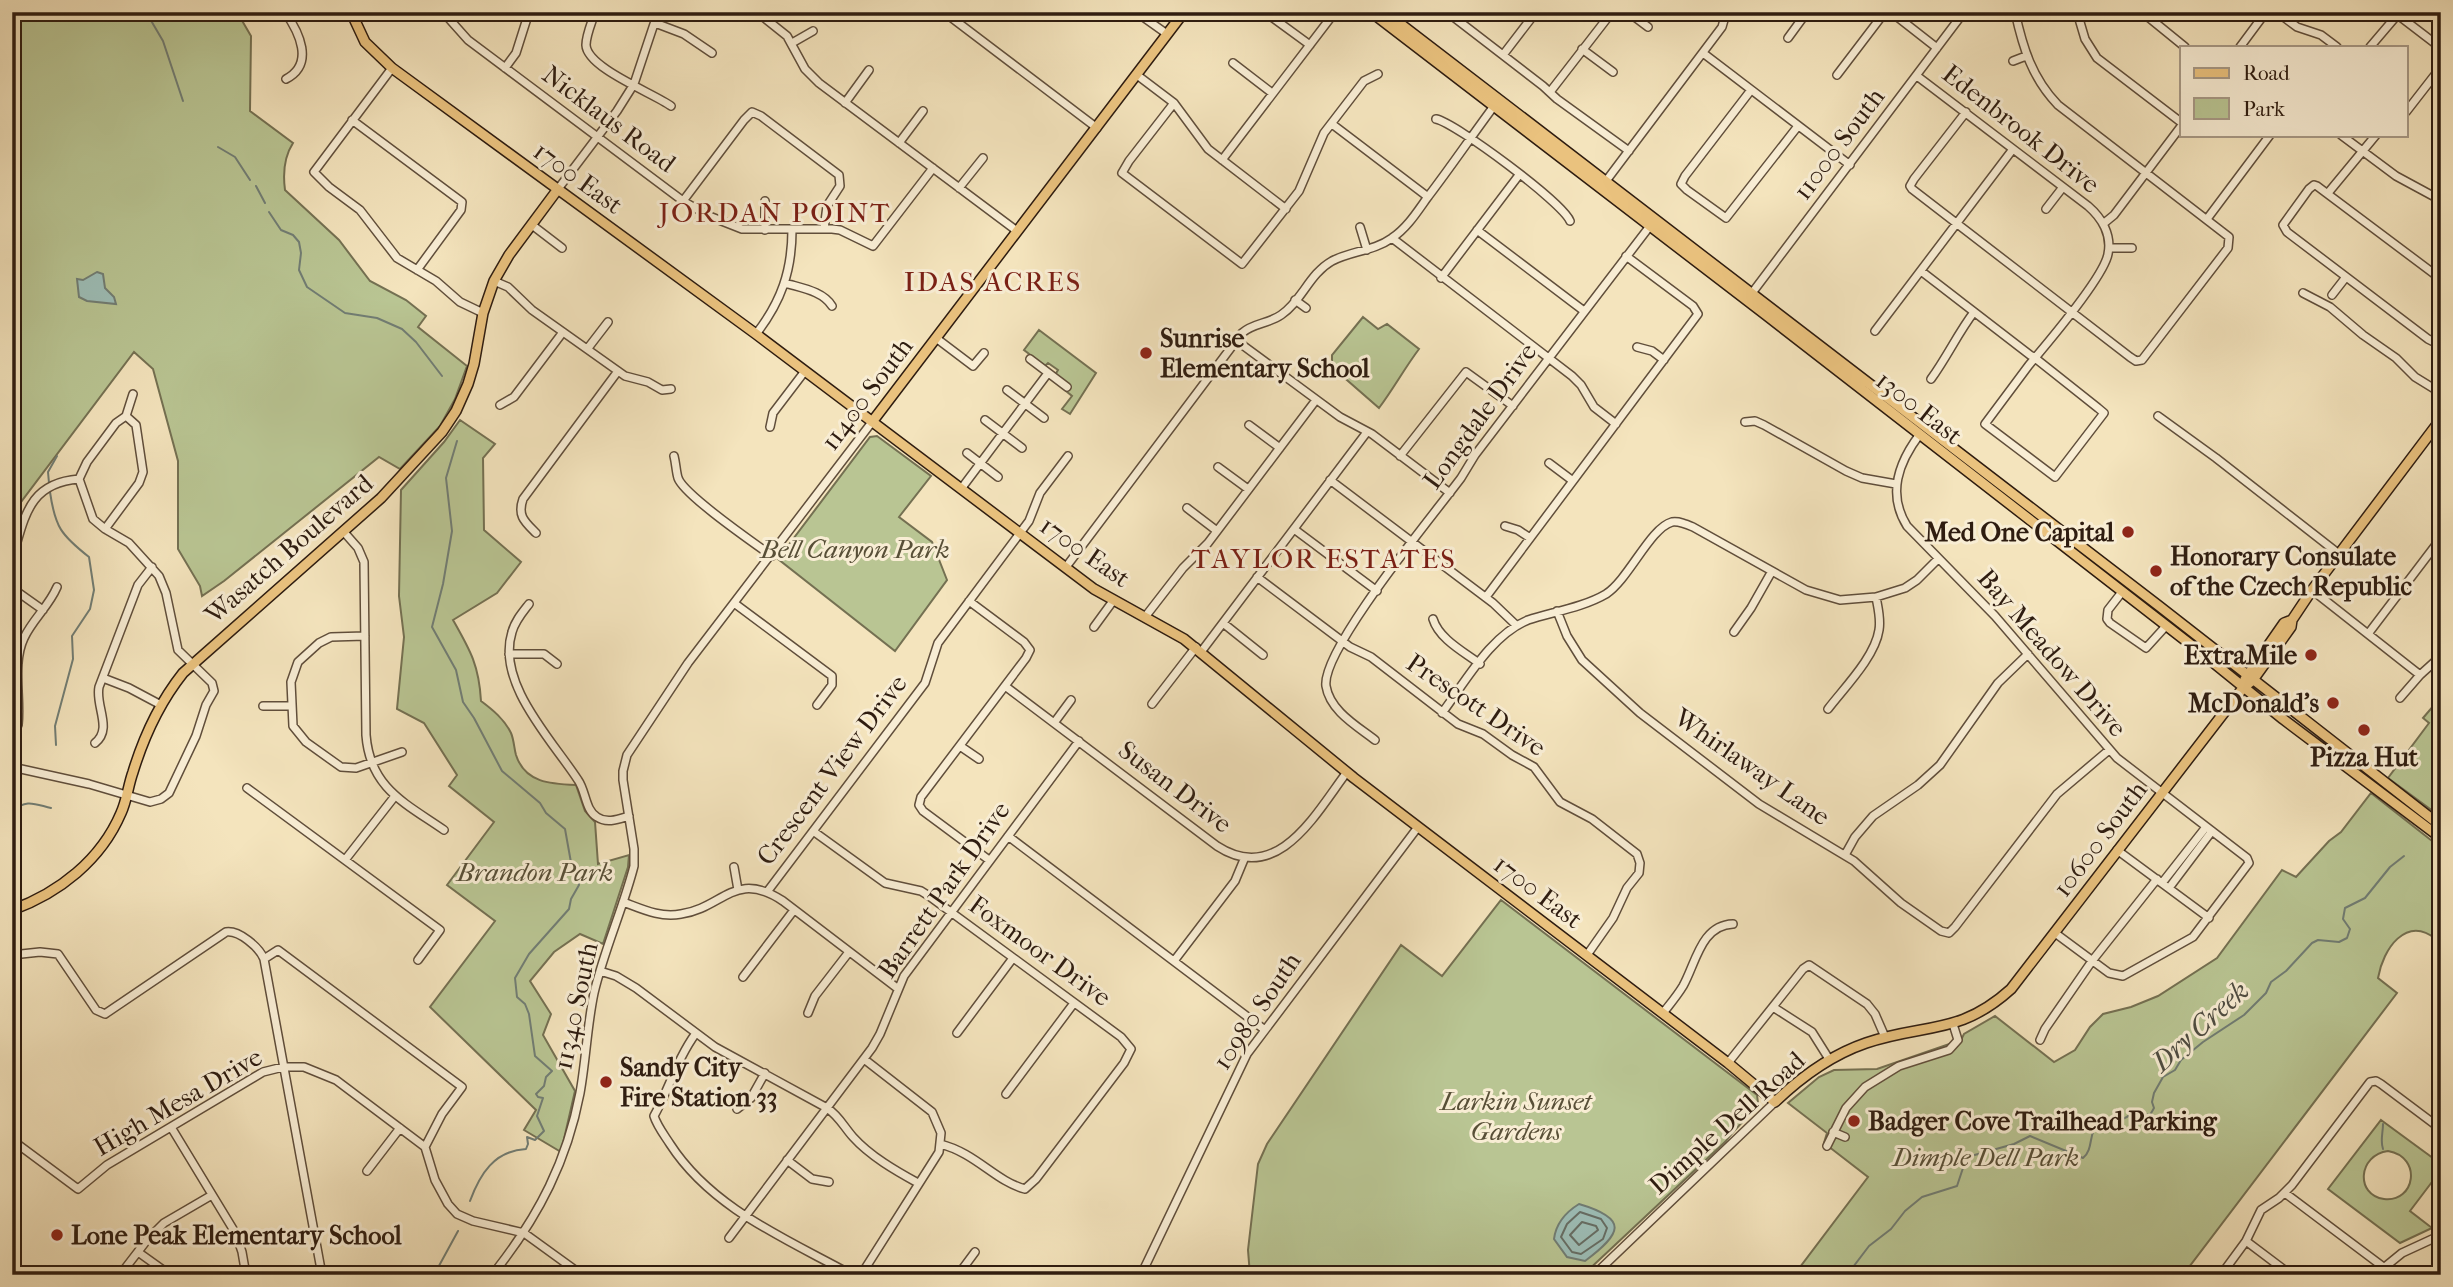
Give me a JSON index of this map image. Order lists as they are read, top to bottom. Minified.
{"streets":{"main road":["1700 East","11400 South","1300 East","Wasatch Boulevard","10600 South","Dimple Dell Road"],"street":["Nicklaus Road","Edenbrook Drive","11000 South","Longdale Drive","Bay Meadow Drive","Prescott Drive","Whirlaway Lane","Crescent View Drive","Susan Drive","Barrett Park Drive","Foxmoor Drive","11340 South","10980 South","High Mesa Drive"]},"crossings":[["Edenbrook Drive","11000 South"],["11000 South","1300 East"],["1700 East","11400 South"],["1700 East","Wasatch Boulevard"],["1700 East","Prescott Drive"],["1700 East","Crescent View Drive"],["1700 East","Susan Drive"],["1700 East","10980 South"],["1700 East","Dimple Dell Road"],["11400 South","11340 South"],["1300 East","Longdale Drive"],["1300 East","Bay Meadow Drive"],["1300 East","10600 South"],["Longdale Drive","Prescott Drive"],["Bay Meadow Drive","Whirlaway Lane"],["Bay Meadow Drive","10600 South"],["Crescent View Drive","Foxmoor Drive"],["Susan Drive","Barrett Park Drive"],["10600 South","Dimple Dell Road"],["Barrett Park Drive","Foxmoor Drive"]],"districts":["JORDAN POINT","IDAS ACRES","TAYLOR ESTATES"],"water":["Dry Creek"],"parks":["Bell Canyon Park","Brandon Park","Larkin Sunset Gardens","Dimple Dell Park"],"places":["Sunrise Elementary School","Med One Capital","Honorary Consulate of the Czech Republic","ExtraMile","McDonald's","Pizza Hut","Sandy City Fire Station 33","Badger Cove Trailhead Parking","Lone Peak Elementary School"],"legend":["Road","Park"]}
